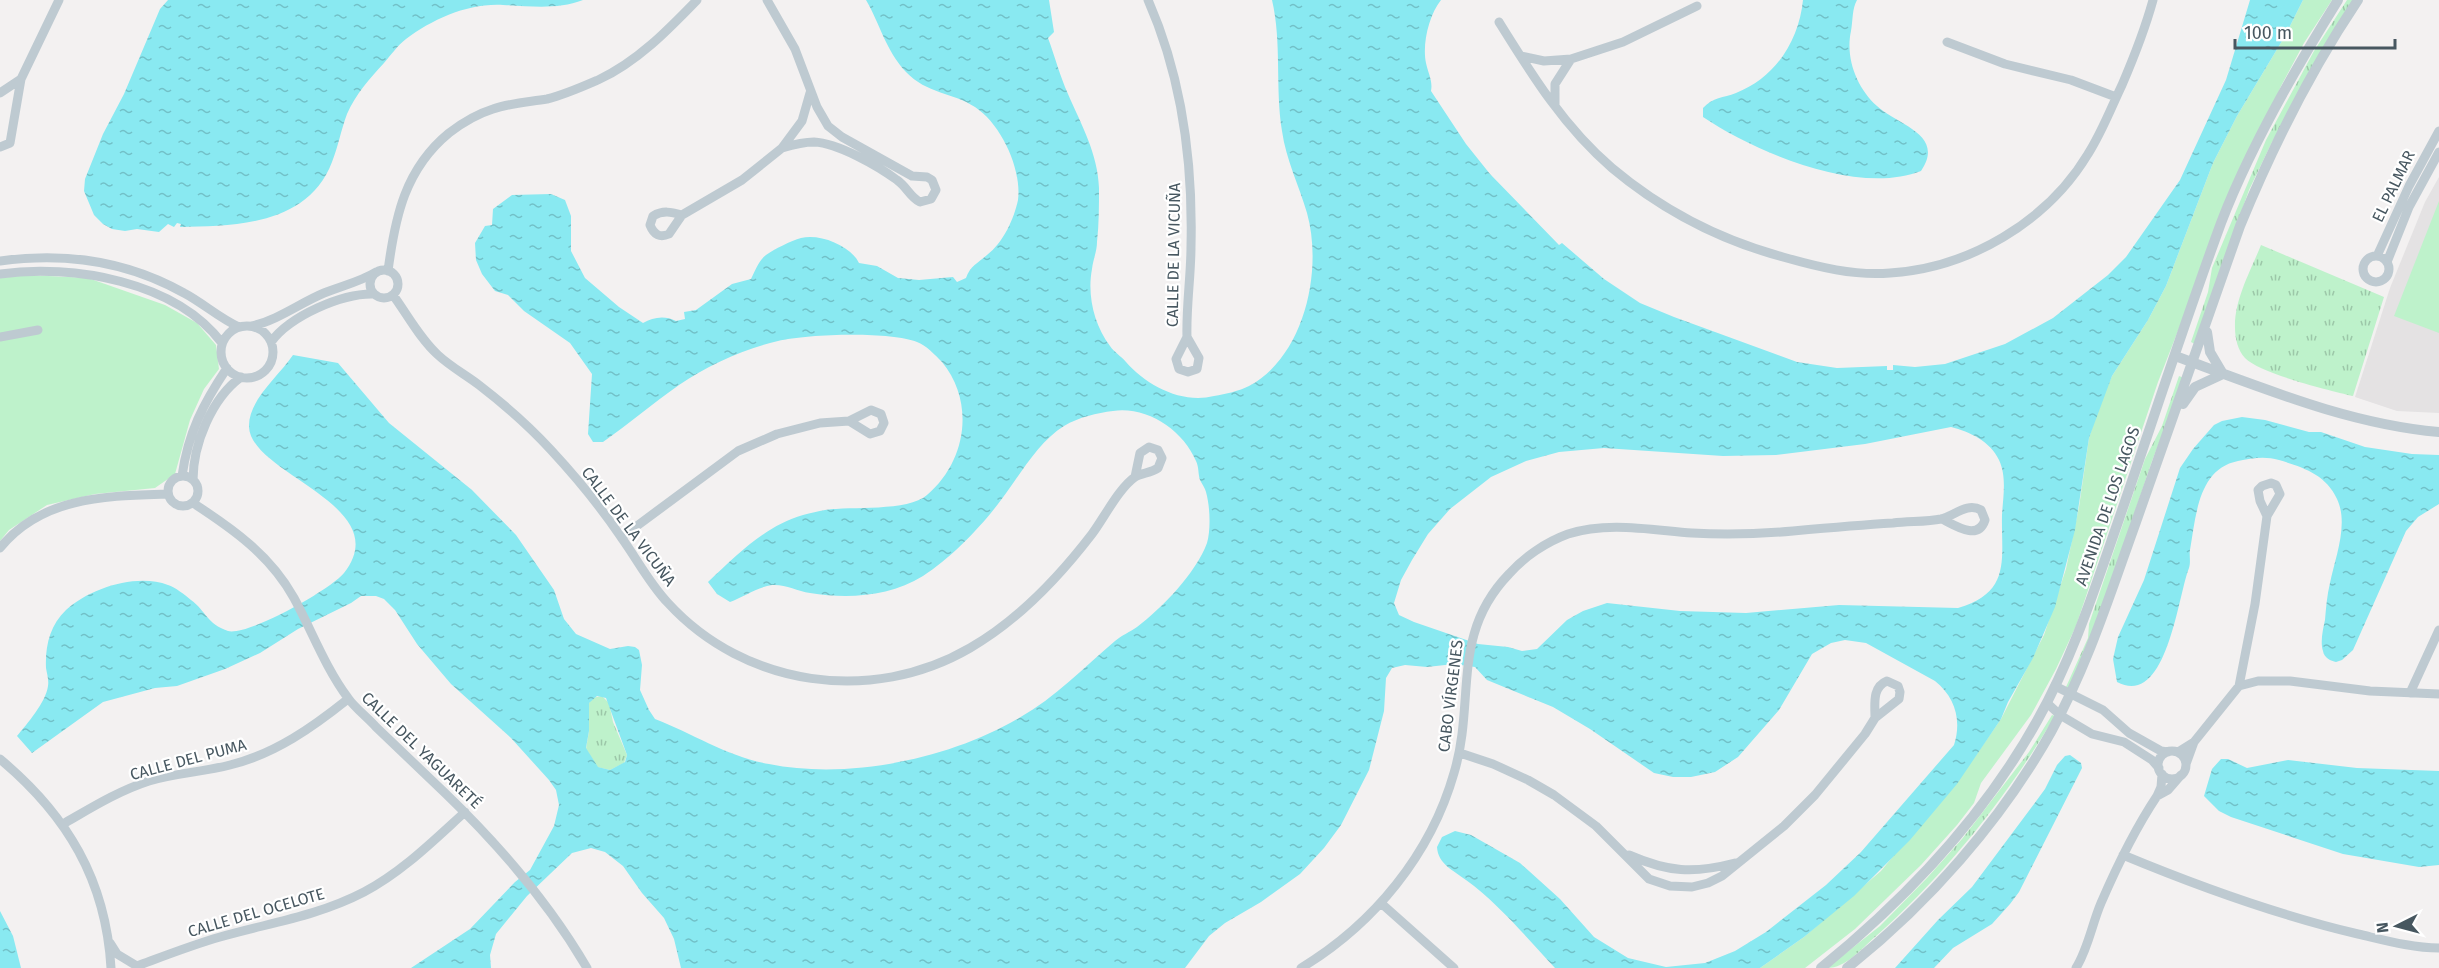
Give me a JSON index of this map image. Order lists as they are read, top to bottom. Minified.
{"streets":{"street":["EL PALMAR","CALLE DE LA VICUÑA","AVENIDA DE LOS LAGOS","CABO VÍRGENES","CALLE DEL YAGUARETÉ","CALLE DEL PUMA","CALLE DEL OCELOTE"]},"crossings":[["CALLE DEL YAGUARETÉ","CALLE DEL PUMA"],["CALLE DEL YAGUARETÉ","CALLE DEL OCELOTE"]],"scale_bar":"100 m","north":"left"}
